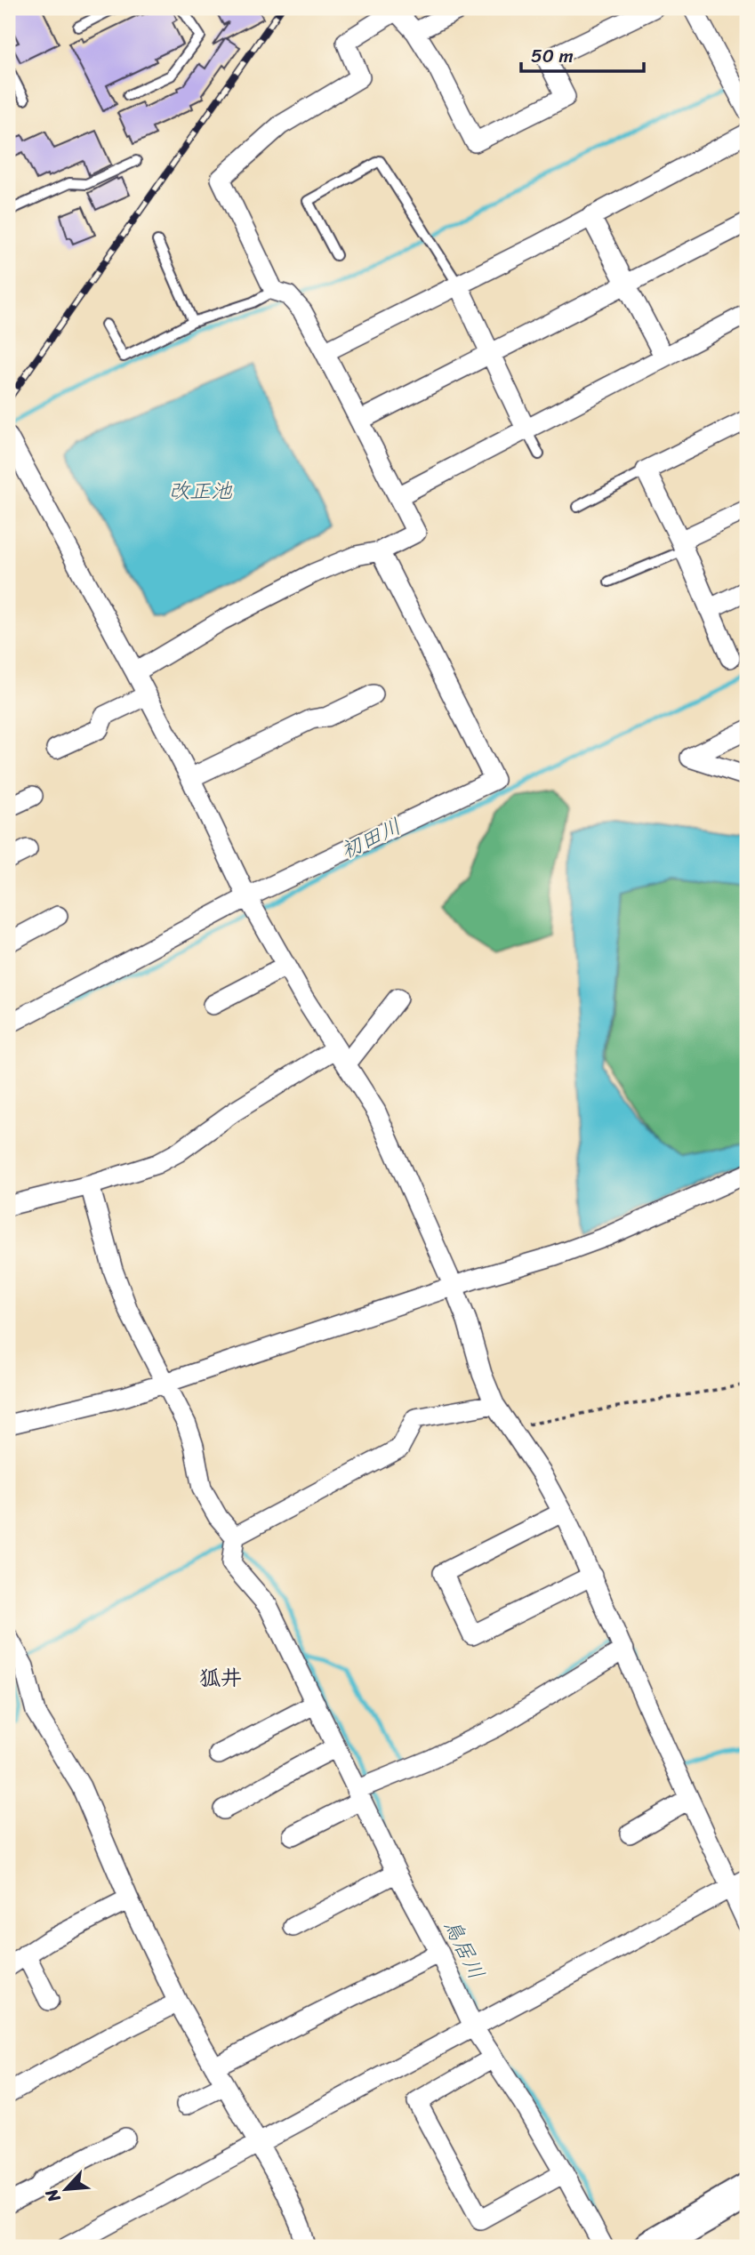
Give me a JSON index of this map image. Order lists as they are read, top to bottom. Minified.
{"districts":["狐井"],"water":["改正池","初田川","鳥居川"],"scale_bar":"50 m","north":"bottom left"}
